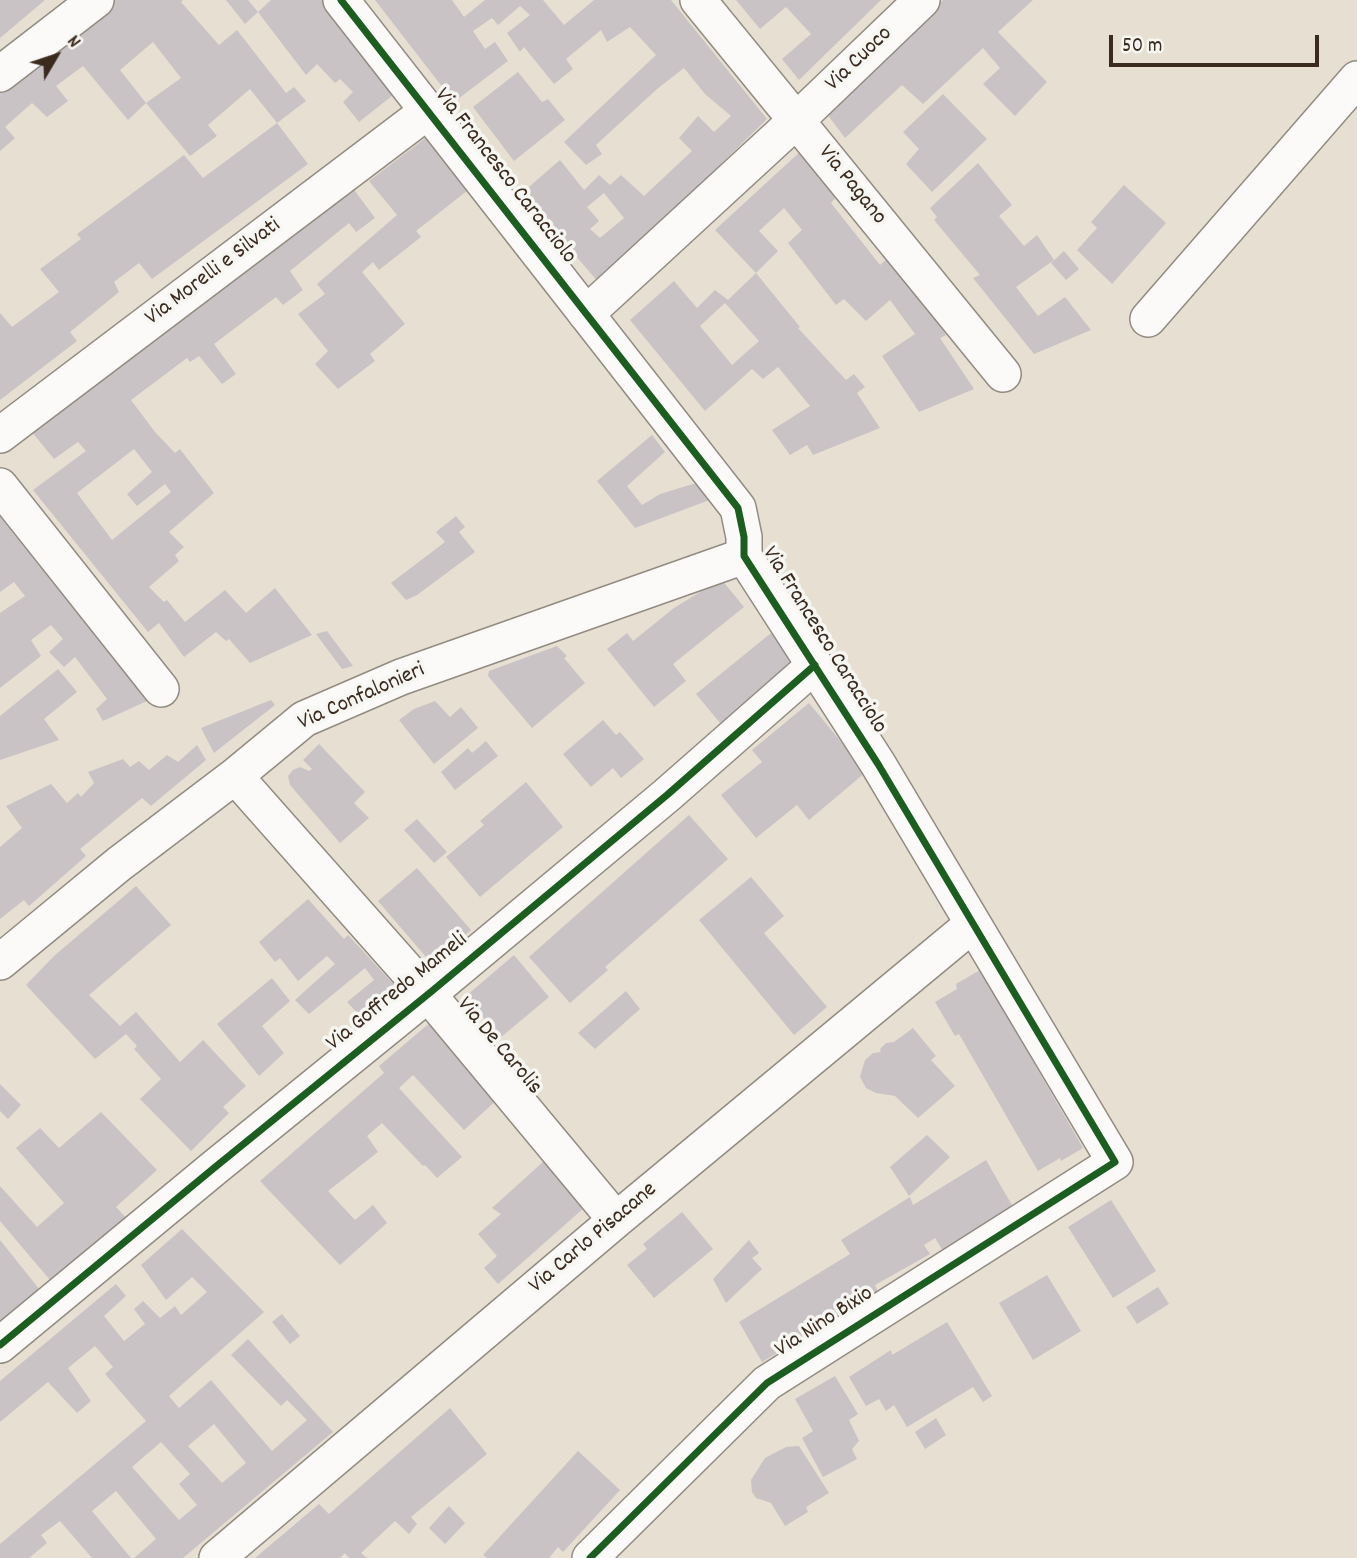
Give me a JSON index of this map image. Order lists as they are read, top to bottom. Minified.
{"streets":{"street":["Via Cuoco","Via Francesco Caracciolo","Via Pagano","Via Morelli e Silvati","Via Confalonieri","Via Goffredo Mameli","Via De Carolis","Via Carlo Pisacane","Via Nino Bixio"]},"crossings":[["Via Cuoco","Via Francesco Caracciolo"],["Via Cuoco","Via Pagano"],["Via Francesco Caracciolo","Via Morelli e Silvati"],["Via Francesco Caracciolo","Via Confalonieri"],["Via Francesco Caracciolo","Via Goffredo Mameli"],["Via Francesco Caracciolo","Via Carlo Pisacane"],["Via Francesco Caracciolo","Via Nino Bixio"],["Via Confalonieri","Via De Carolis"],["Via Goffredo Mameli","Via De Carolis"],["Via De Carolis","Via Carlo Pisacane"]],"scale_bar":"50 m","north":"top right"}
